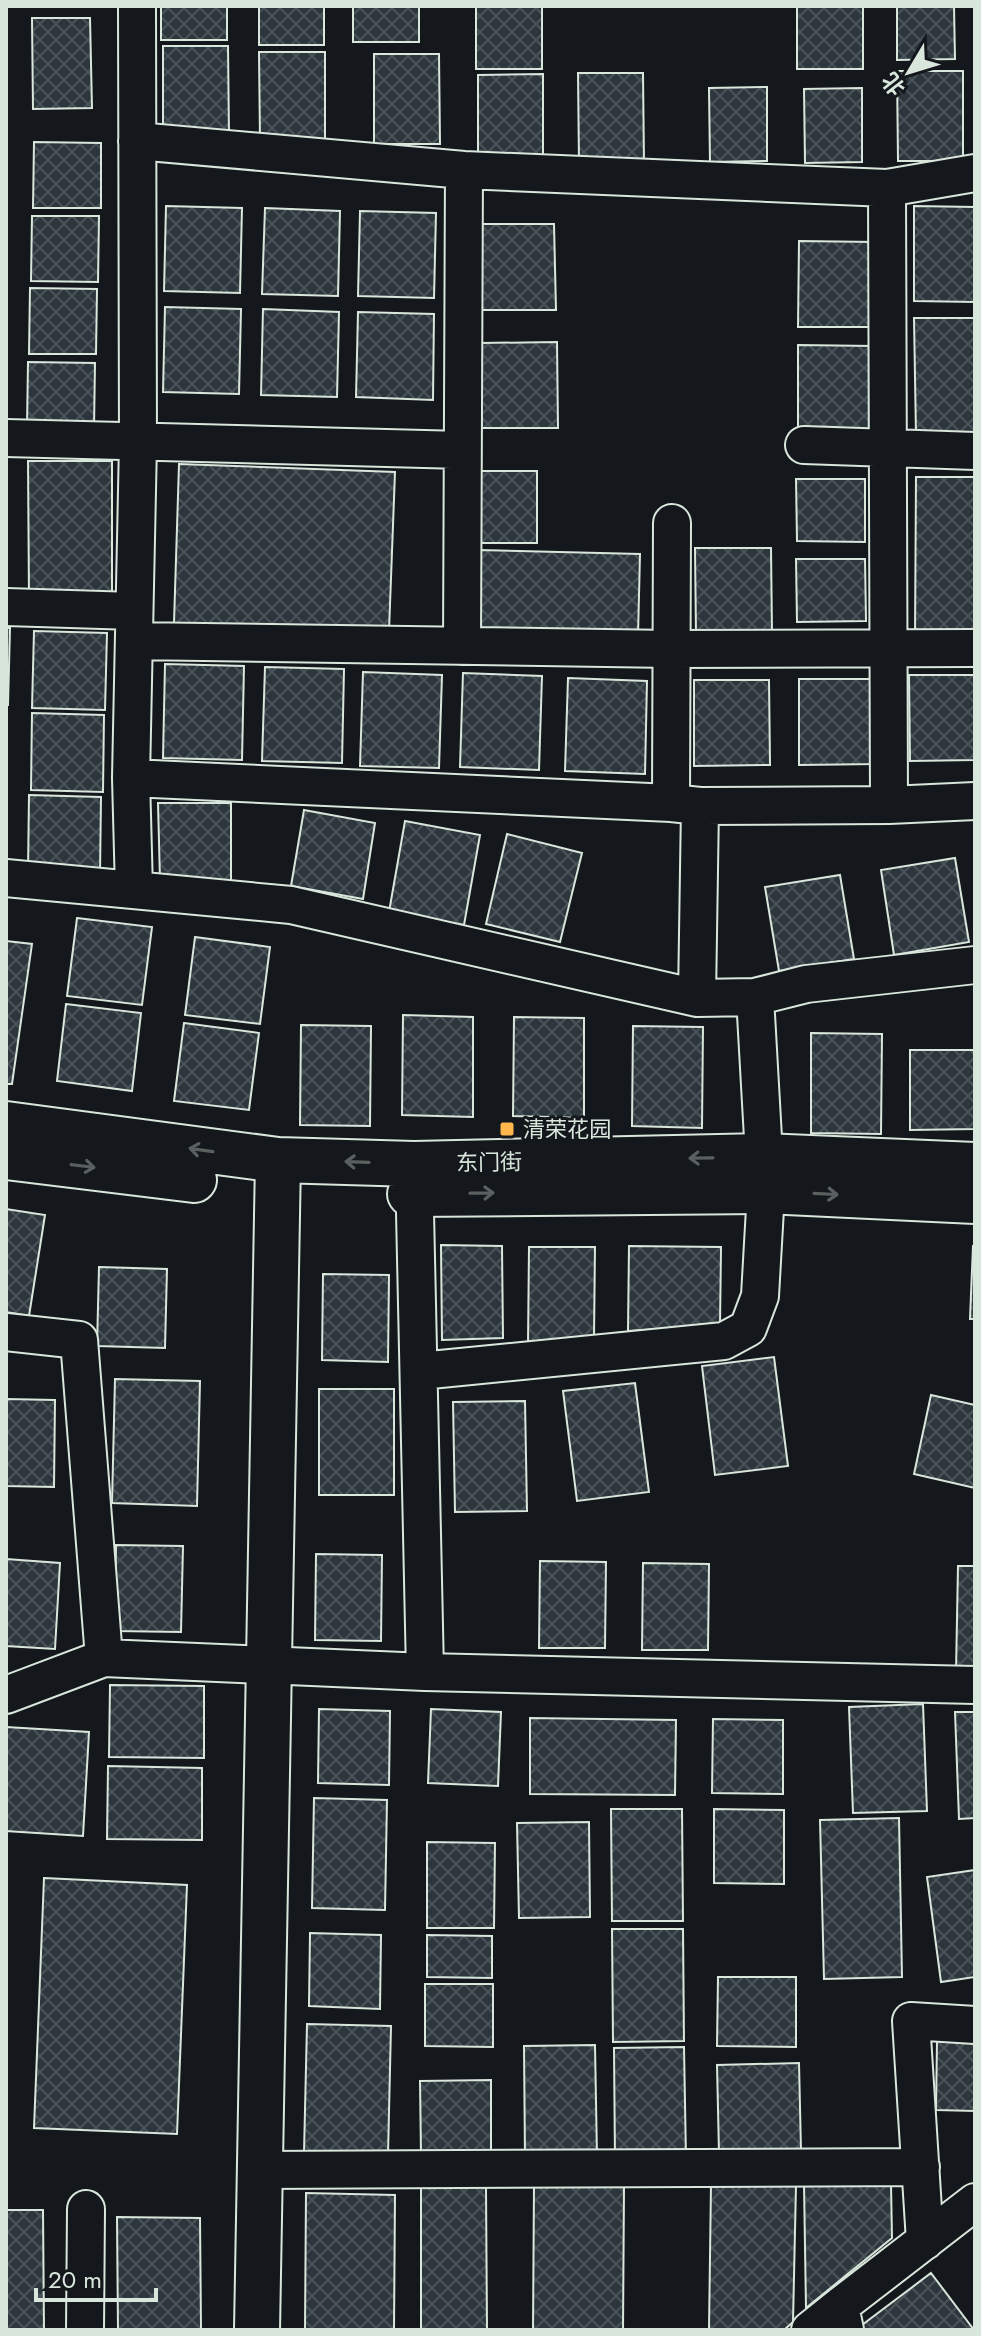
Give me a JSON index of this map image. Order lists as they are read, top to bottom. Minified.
{"streets":{"street":["东门街"]},"places":{"transit":["清荣花园"]},"scale_bar":"20 m","north":"bottom left"}
